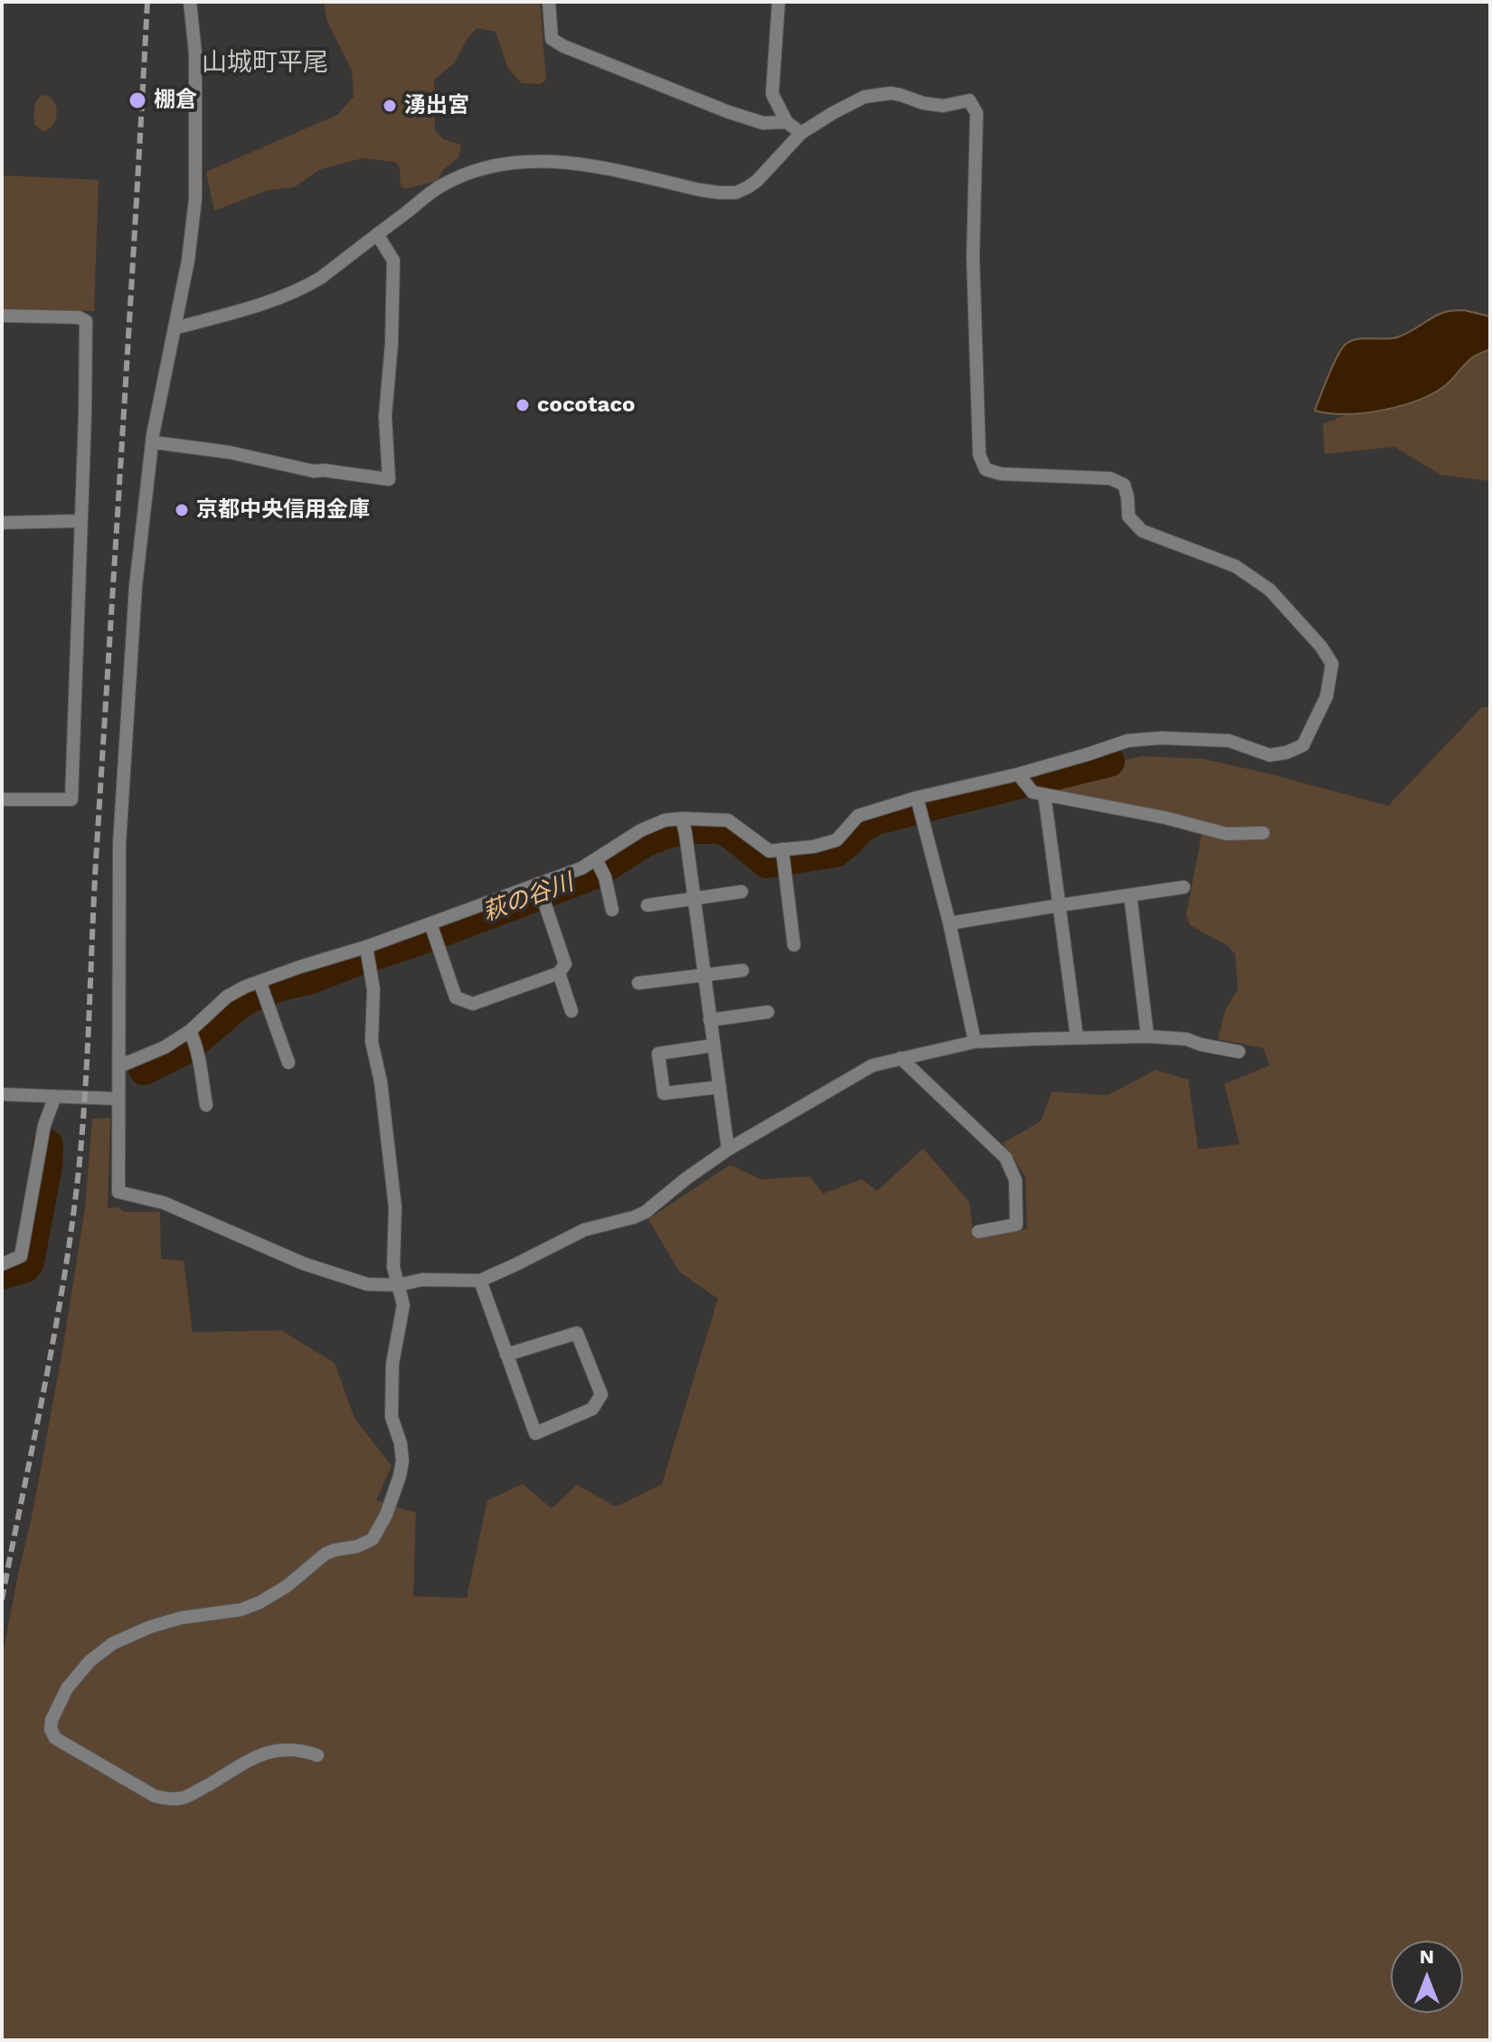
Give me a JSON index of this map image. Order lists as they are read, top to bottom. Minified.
{"districts":["山城町平尾"],"water":["萩の谷川"],"places":["棚倉","湧出宮","cocotaco","京都中央信用金庫"],"north":"top"}
